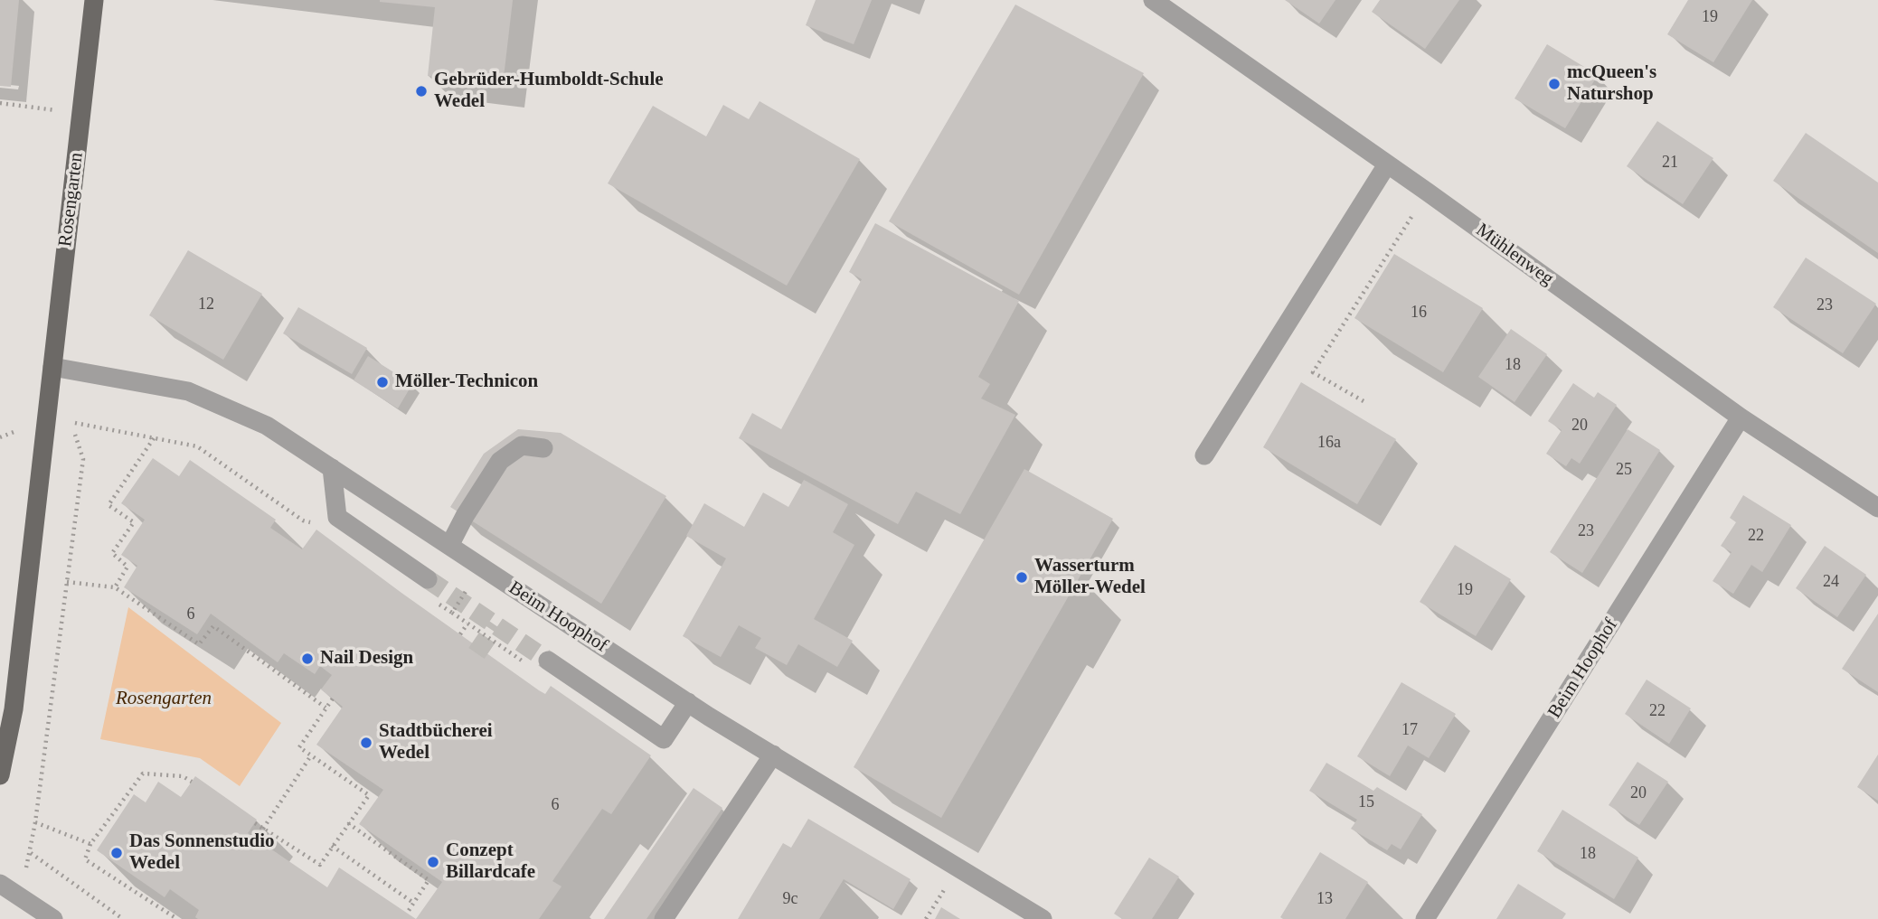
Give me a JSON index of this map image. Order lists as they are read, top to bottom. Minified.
{"streets":{"main road":["Rosengarten"],"street":["Mühlenweg","Beim Hoophof"]},"crossings":[["Rosengarten","Beim Hoophof"],["Mühlenweg","Beim Hoophof"]],"parks":["Rosengarten"],"places":["mcQueen's Naturshop","Gebrüder-Humboldt-Schule Wedel","Möller-Technicon","Wasserturm Möller-Wedel","Nail Design","Stadtbücherei Wedel","Das Sonnenstudio Wedel","Conzept Billardcafe"],"house_numbers":["19","21","12","23","16","18","20","16a","25","23","22","24","19","6","22","17","20","15","6","18","9c","13"]}
